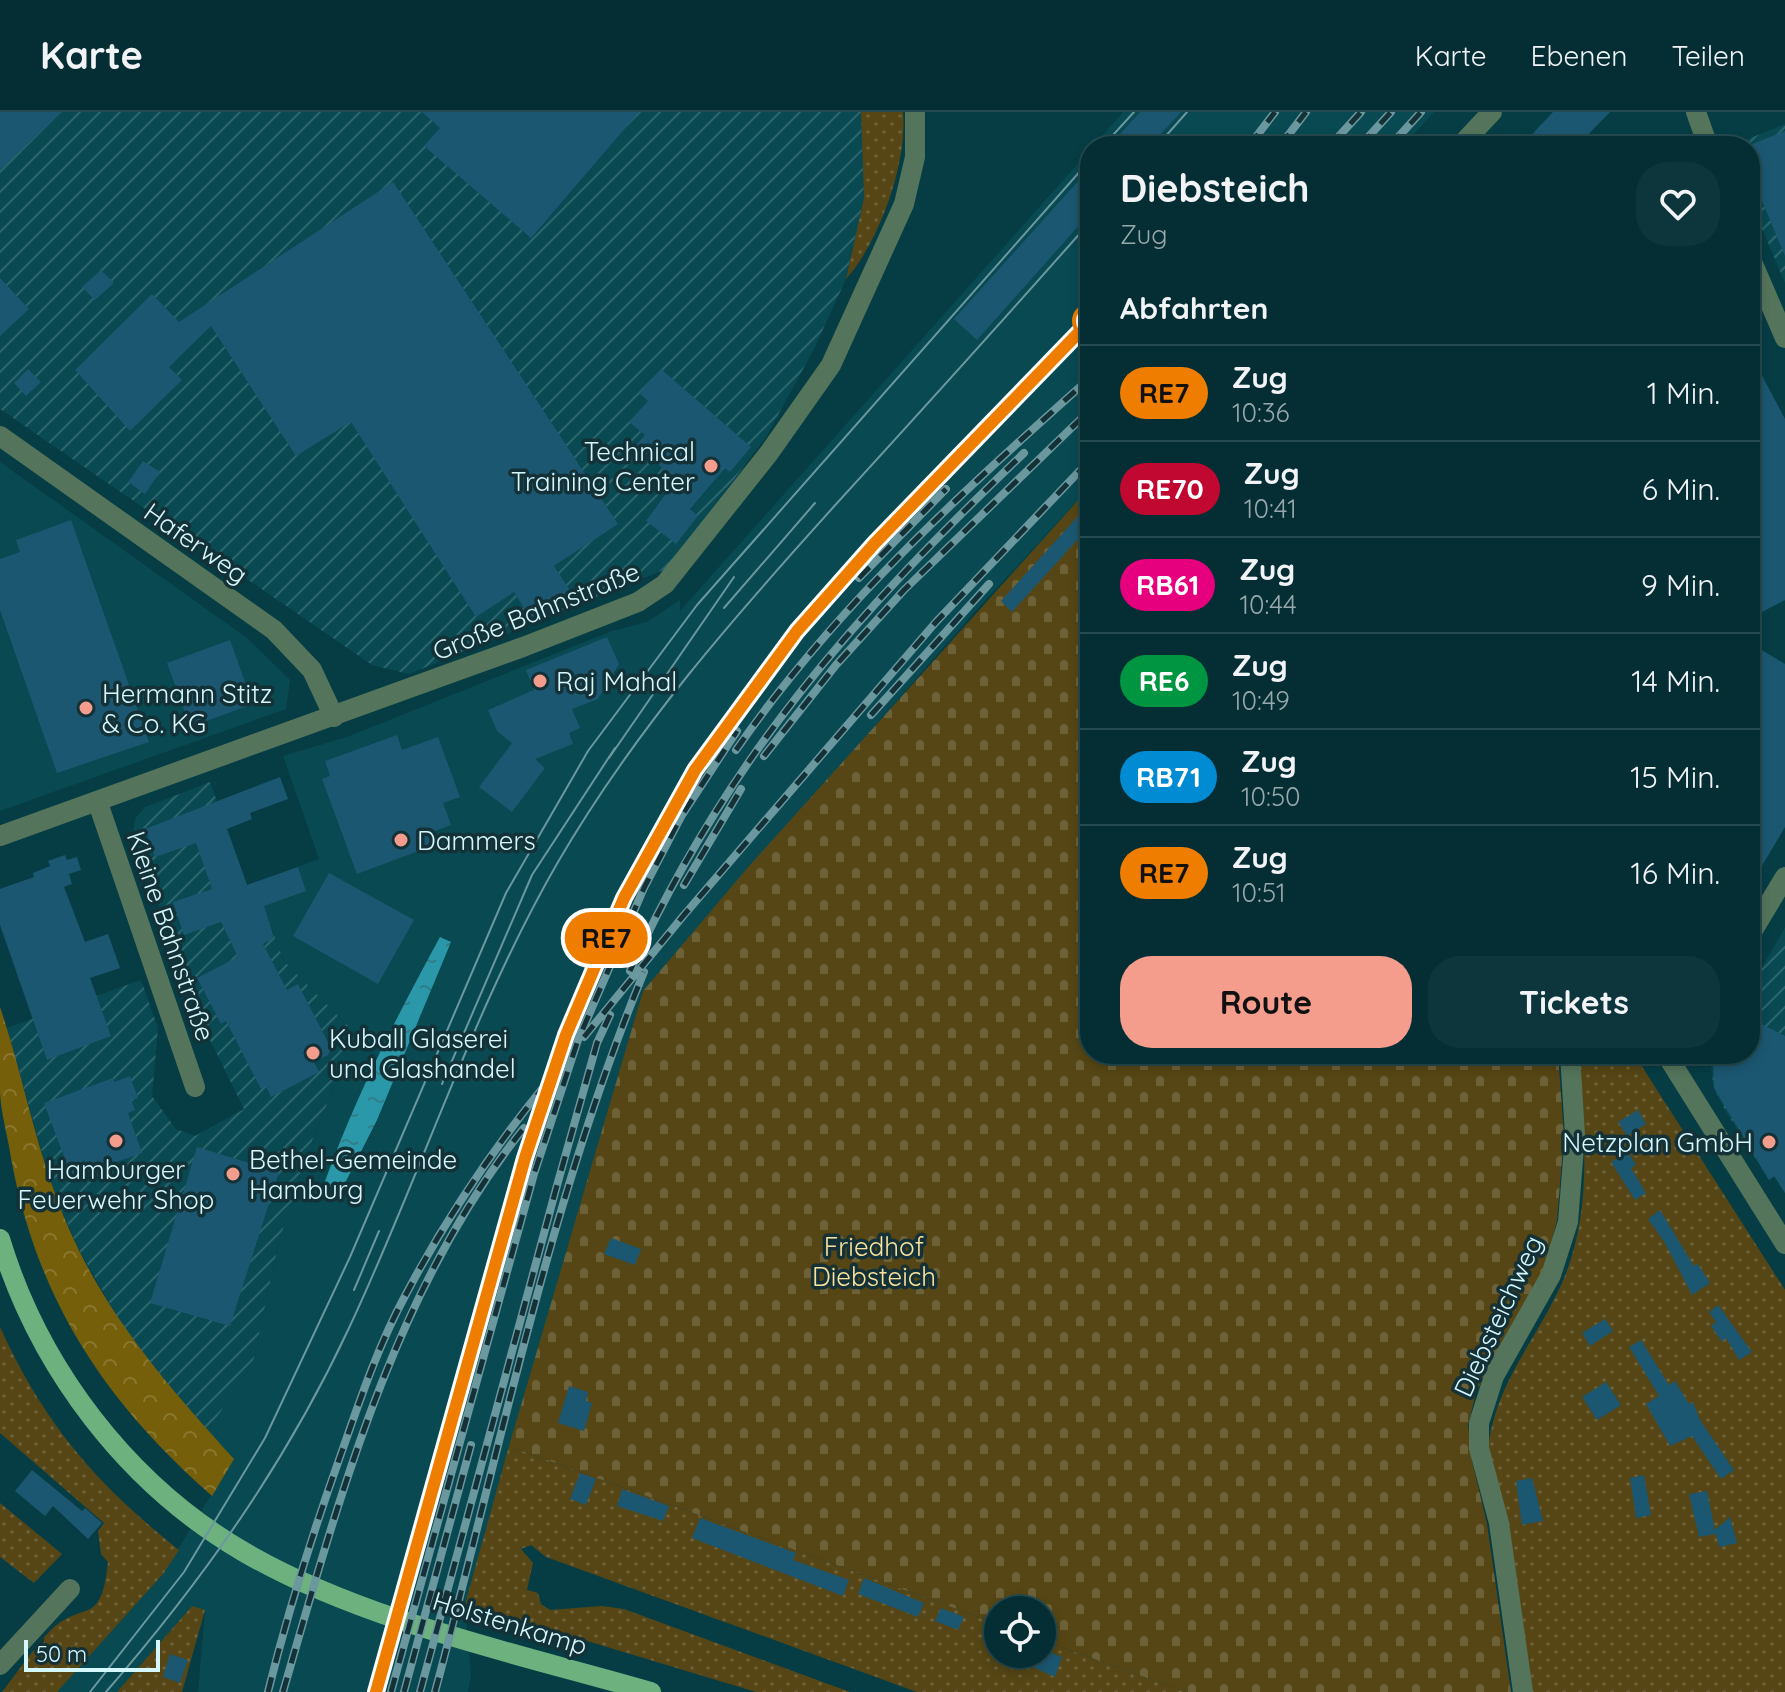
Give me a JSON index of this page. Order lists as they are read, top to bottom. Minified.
{"streets":{"main road":["Holstenkamp"],"street":["Haferweg","Große Bahnstraße","Kleine Bahnstraße","Diebsteichweg"]},"crossings":[["Haferweg","Große Bahnstraße"],["Große Bahnstraße","Kleine Bahnstraße"]],"parks":["Friedhof Diebsteich"],"places":["Technical Training Center","Raj Mahal","Hermann Stitz & Co. KG","Dammers","Kuball Glaserei und Glashandel","Hamburger Feuerwehr Shop","Netzplan GmbH","Bethel-Gemeinde Hamburg"],"scale_bar":"50 m","page":{"header":"Karte","nav":["Karte","Ebenen","Teilen"],"on_map":"RE7","heading":[["Diebsteich","Zug"],"Abfahrten"],"list":[{"mark":"RE7","name":"Zug","note":"10:36","value":"1 Min."},{"mark":"RE70","name":"Zug","note":"10:41","value":"6 Min."},{"mark":"RB61","name":"Zug","note":"10:44","value":"9 Min."},{"mark":"RE6","name":"Zug","note":"10:49","value":"14 Min."},{"mark":"RB71","name":"Zug","note":"10:50","value":"15 Min."},{"mark":"RE7","name":"Zug","note":"10:51","value":"16 Min."}],"buttons":["Route","Tickets"],"scale":"50 m"}}
